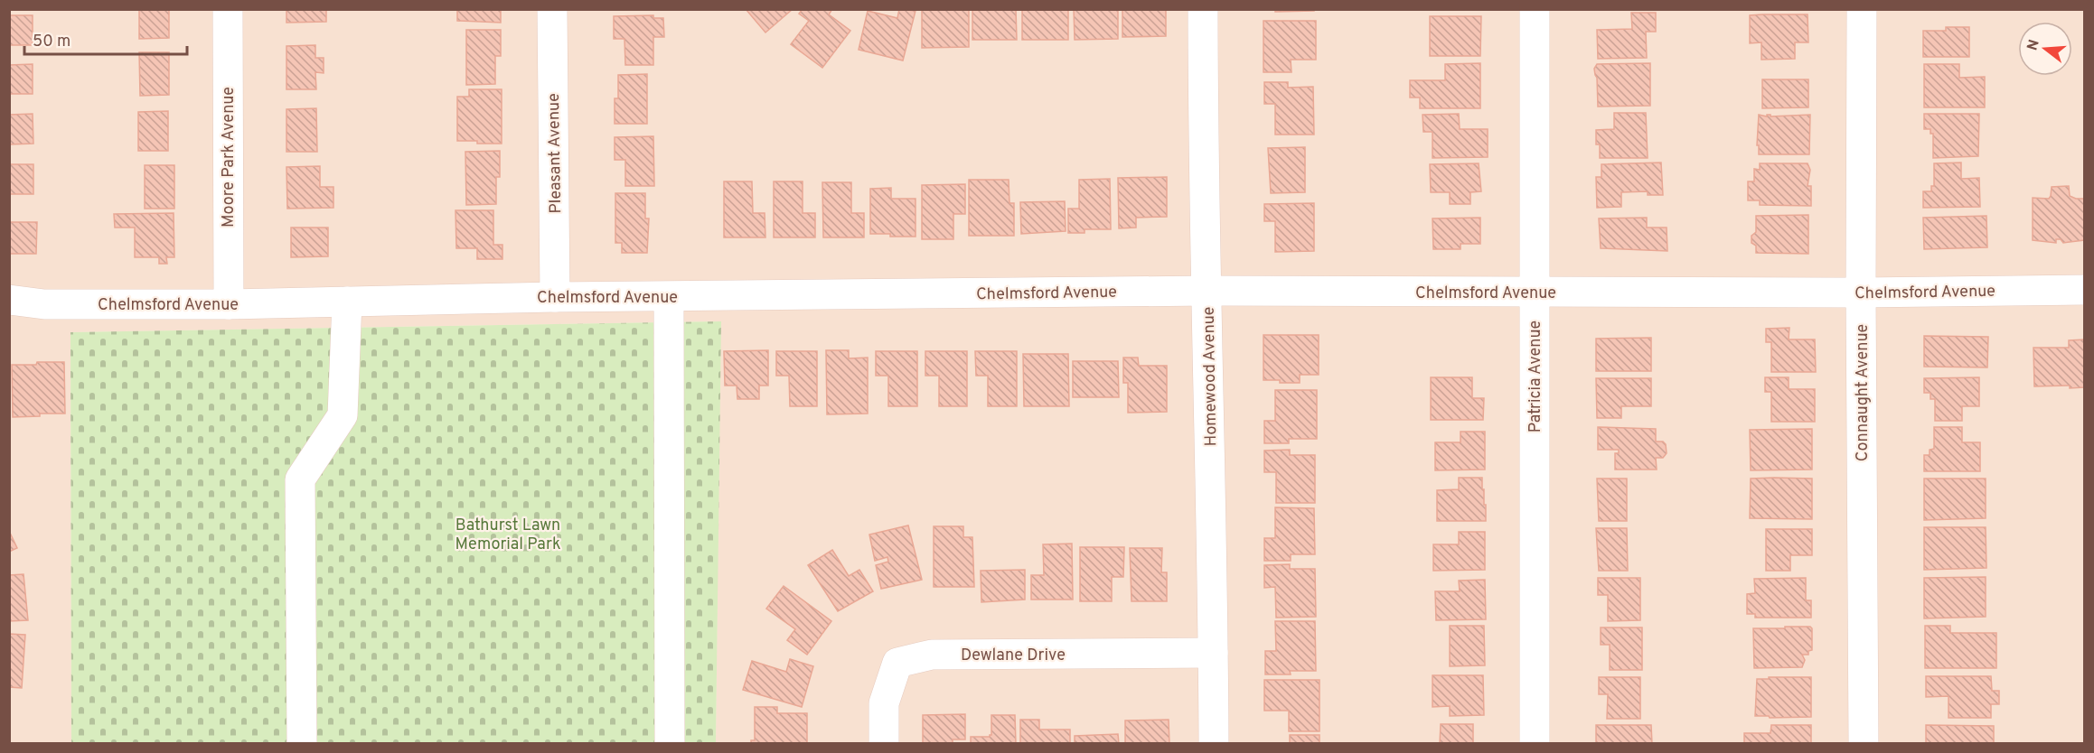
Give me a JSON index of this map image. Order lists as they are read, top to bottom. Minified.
{"streets":{"street":["Pleasant Avenue","Moore Park Avenue","Chelmsford Avenue","Homewood Avenue","Patricia Avenue","Connaught Avenue","Dewlane Drive"]},"crossings":[["Pleasant Avenue","Chelmsford Avenue"],["Moore Park Avenue","Chelmsford Avenue"],["Chelmsford Avenue","Homewood Avenue"],["Chelmsford Avenue","Patricia Avenue"],["Chelmsford Avenue","Connaught Avenue"],["Homewood Avenue","Dewlane Drive"]],"parks":["Bathurst Lawn Memorial Park"],"scale_bar":"50 m","north":"left"}
